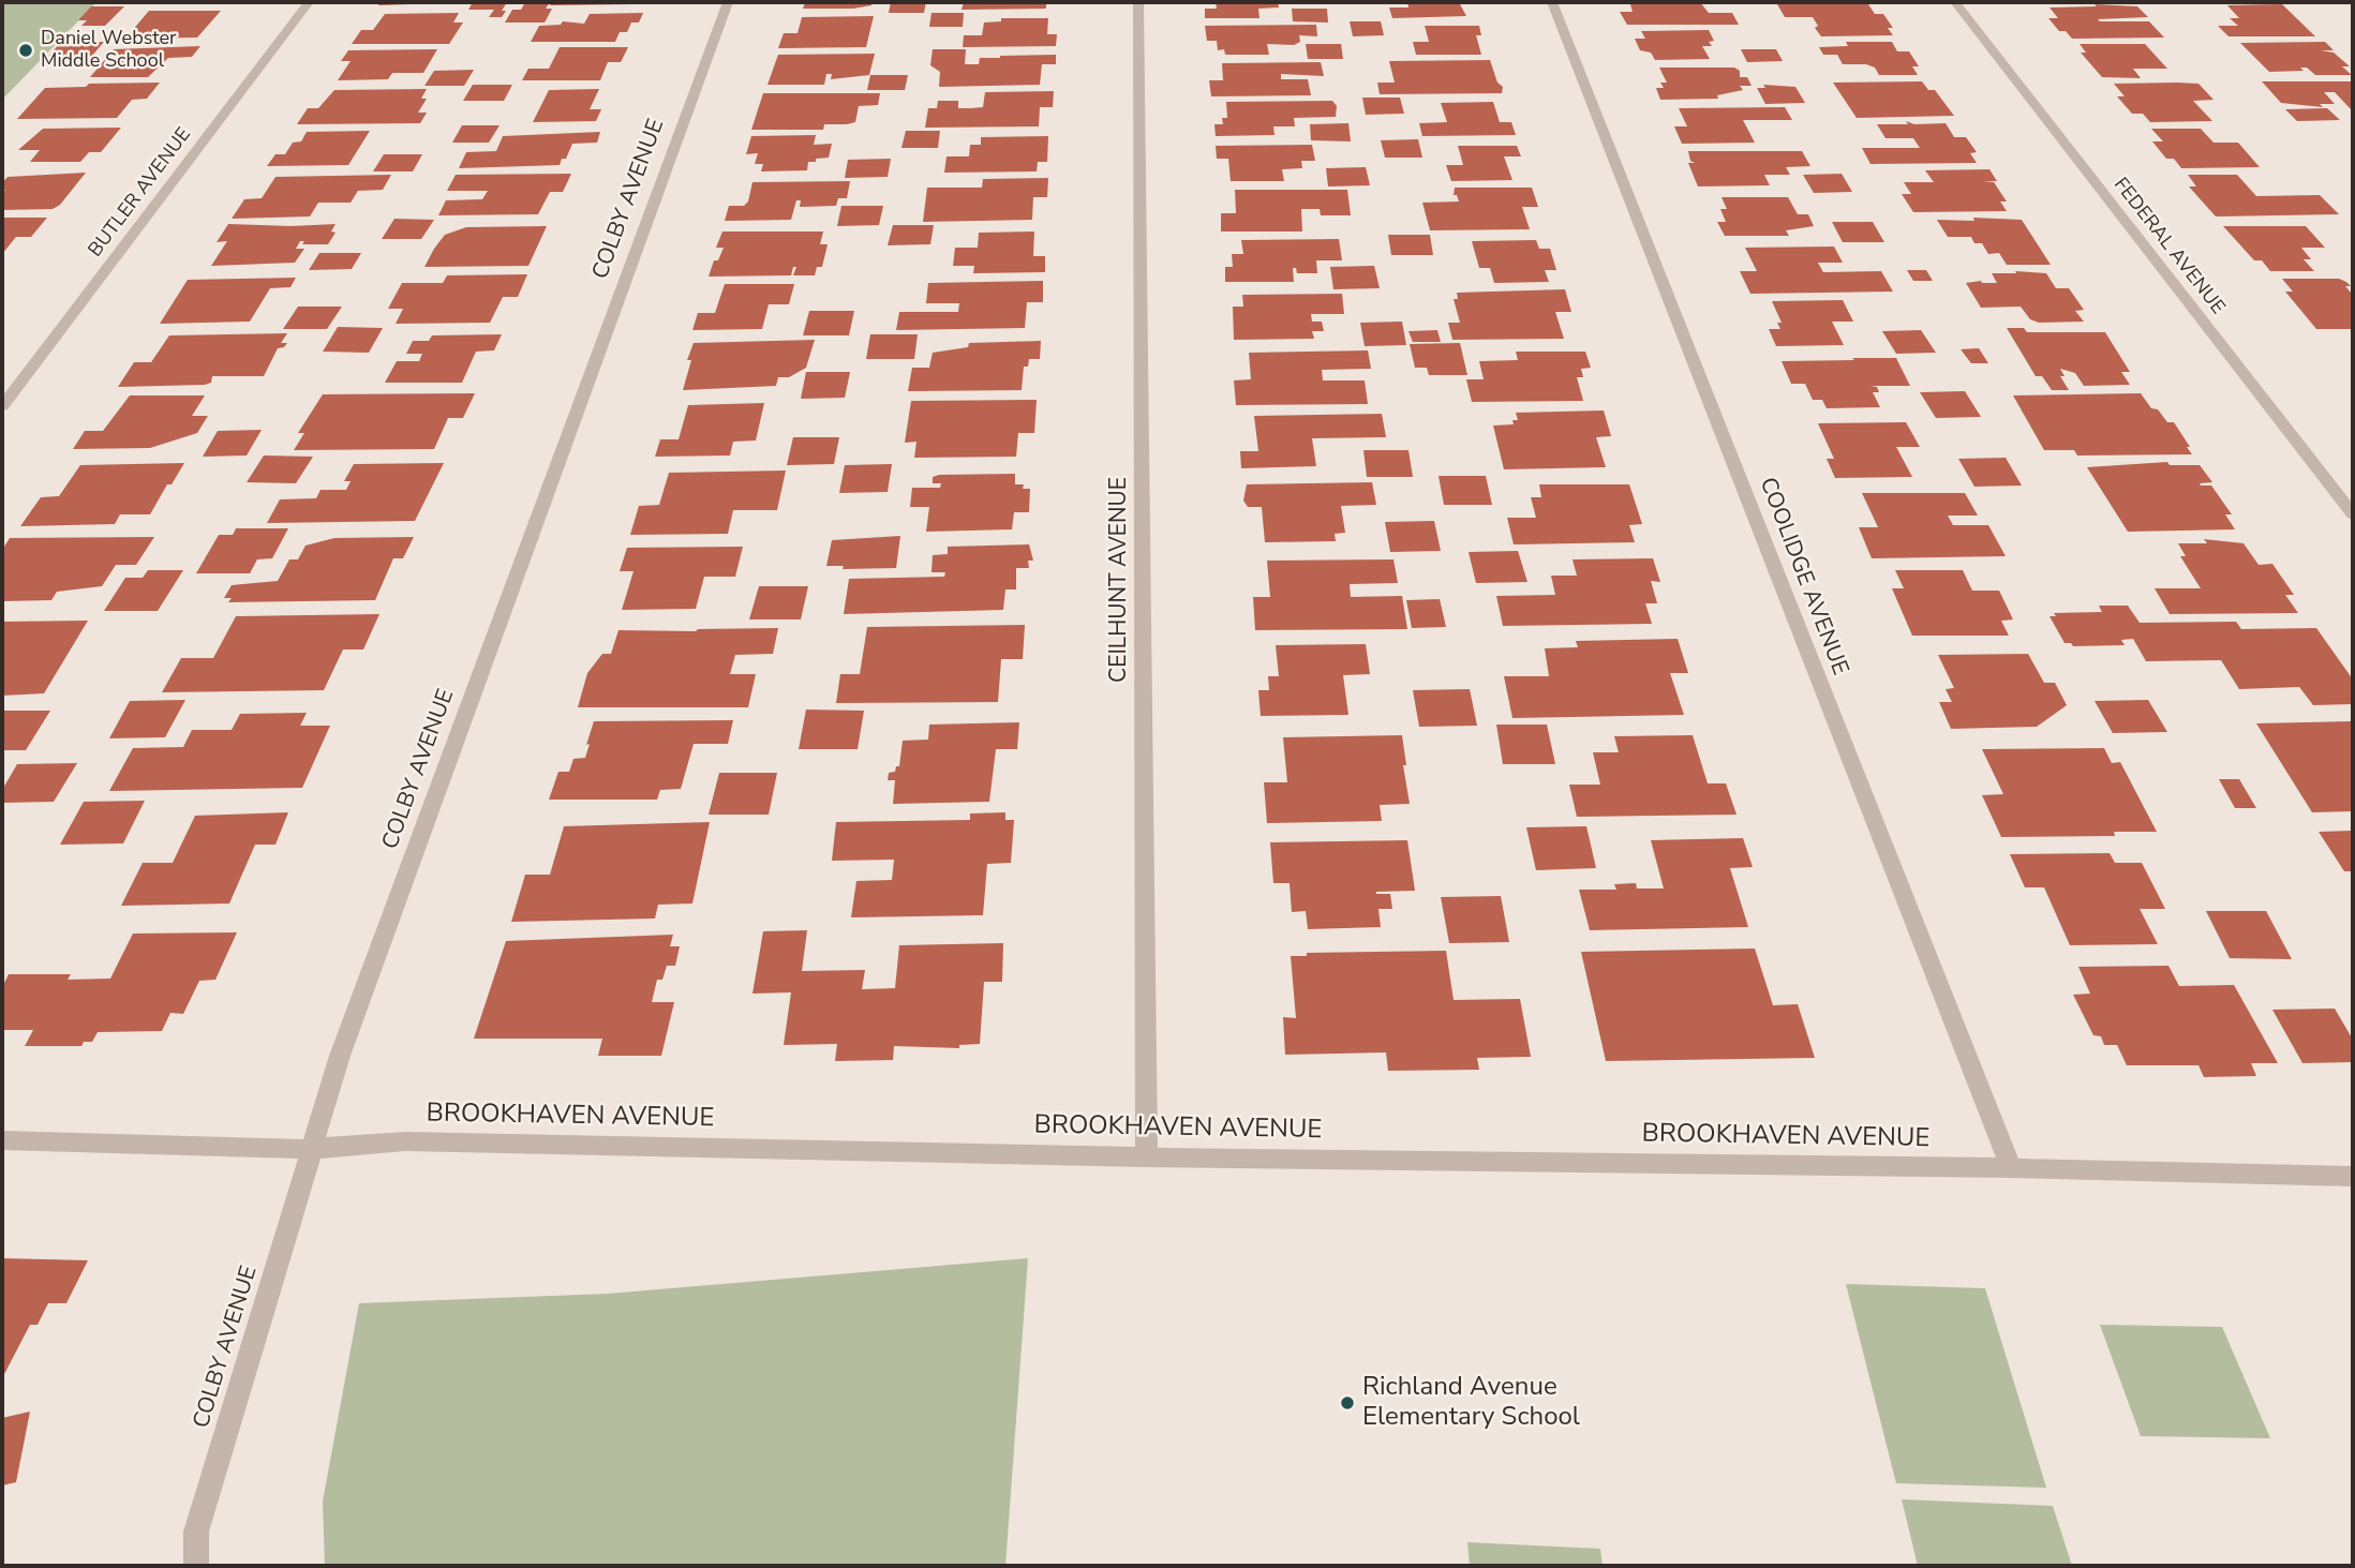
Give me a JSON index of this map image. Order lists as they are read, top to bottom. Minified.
{"streets":{"street":["BUTLER AVENUE","COLBY AVENUE","FEDERAL AVENUE","COOLIDGE AVENUE","CEILHUNT AVENUE","BROOKHAVEN AVENUE"]},"crossings":[["COLBY AVENUE","BROOKHAVEN AVENUE"],["COOLIDGE AVENUE","BROOKHAVEN AVENUE"],["CEILHUNT AVENUE","BROOKHAVEN AVENUE"]],"places":["Daniel Webster Middle School","Richland Avenue Elementary School"]}
